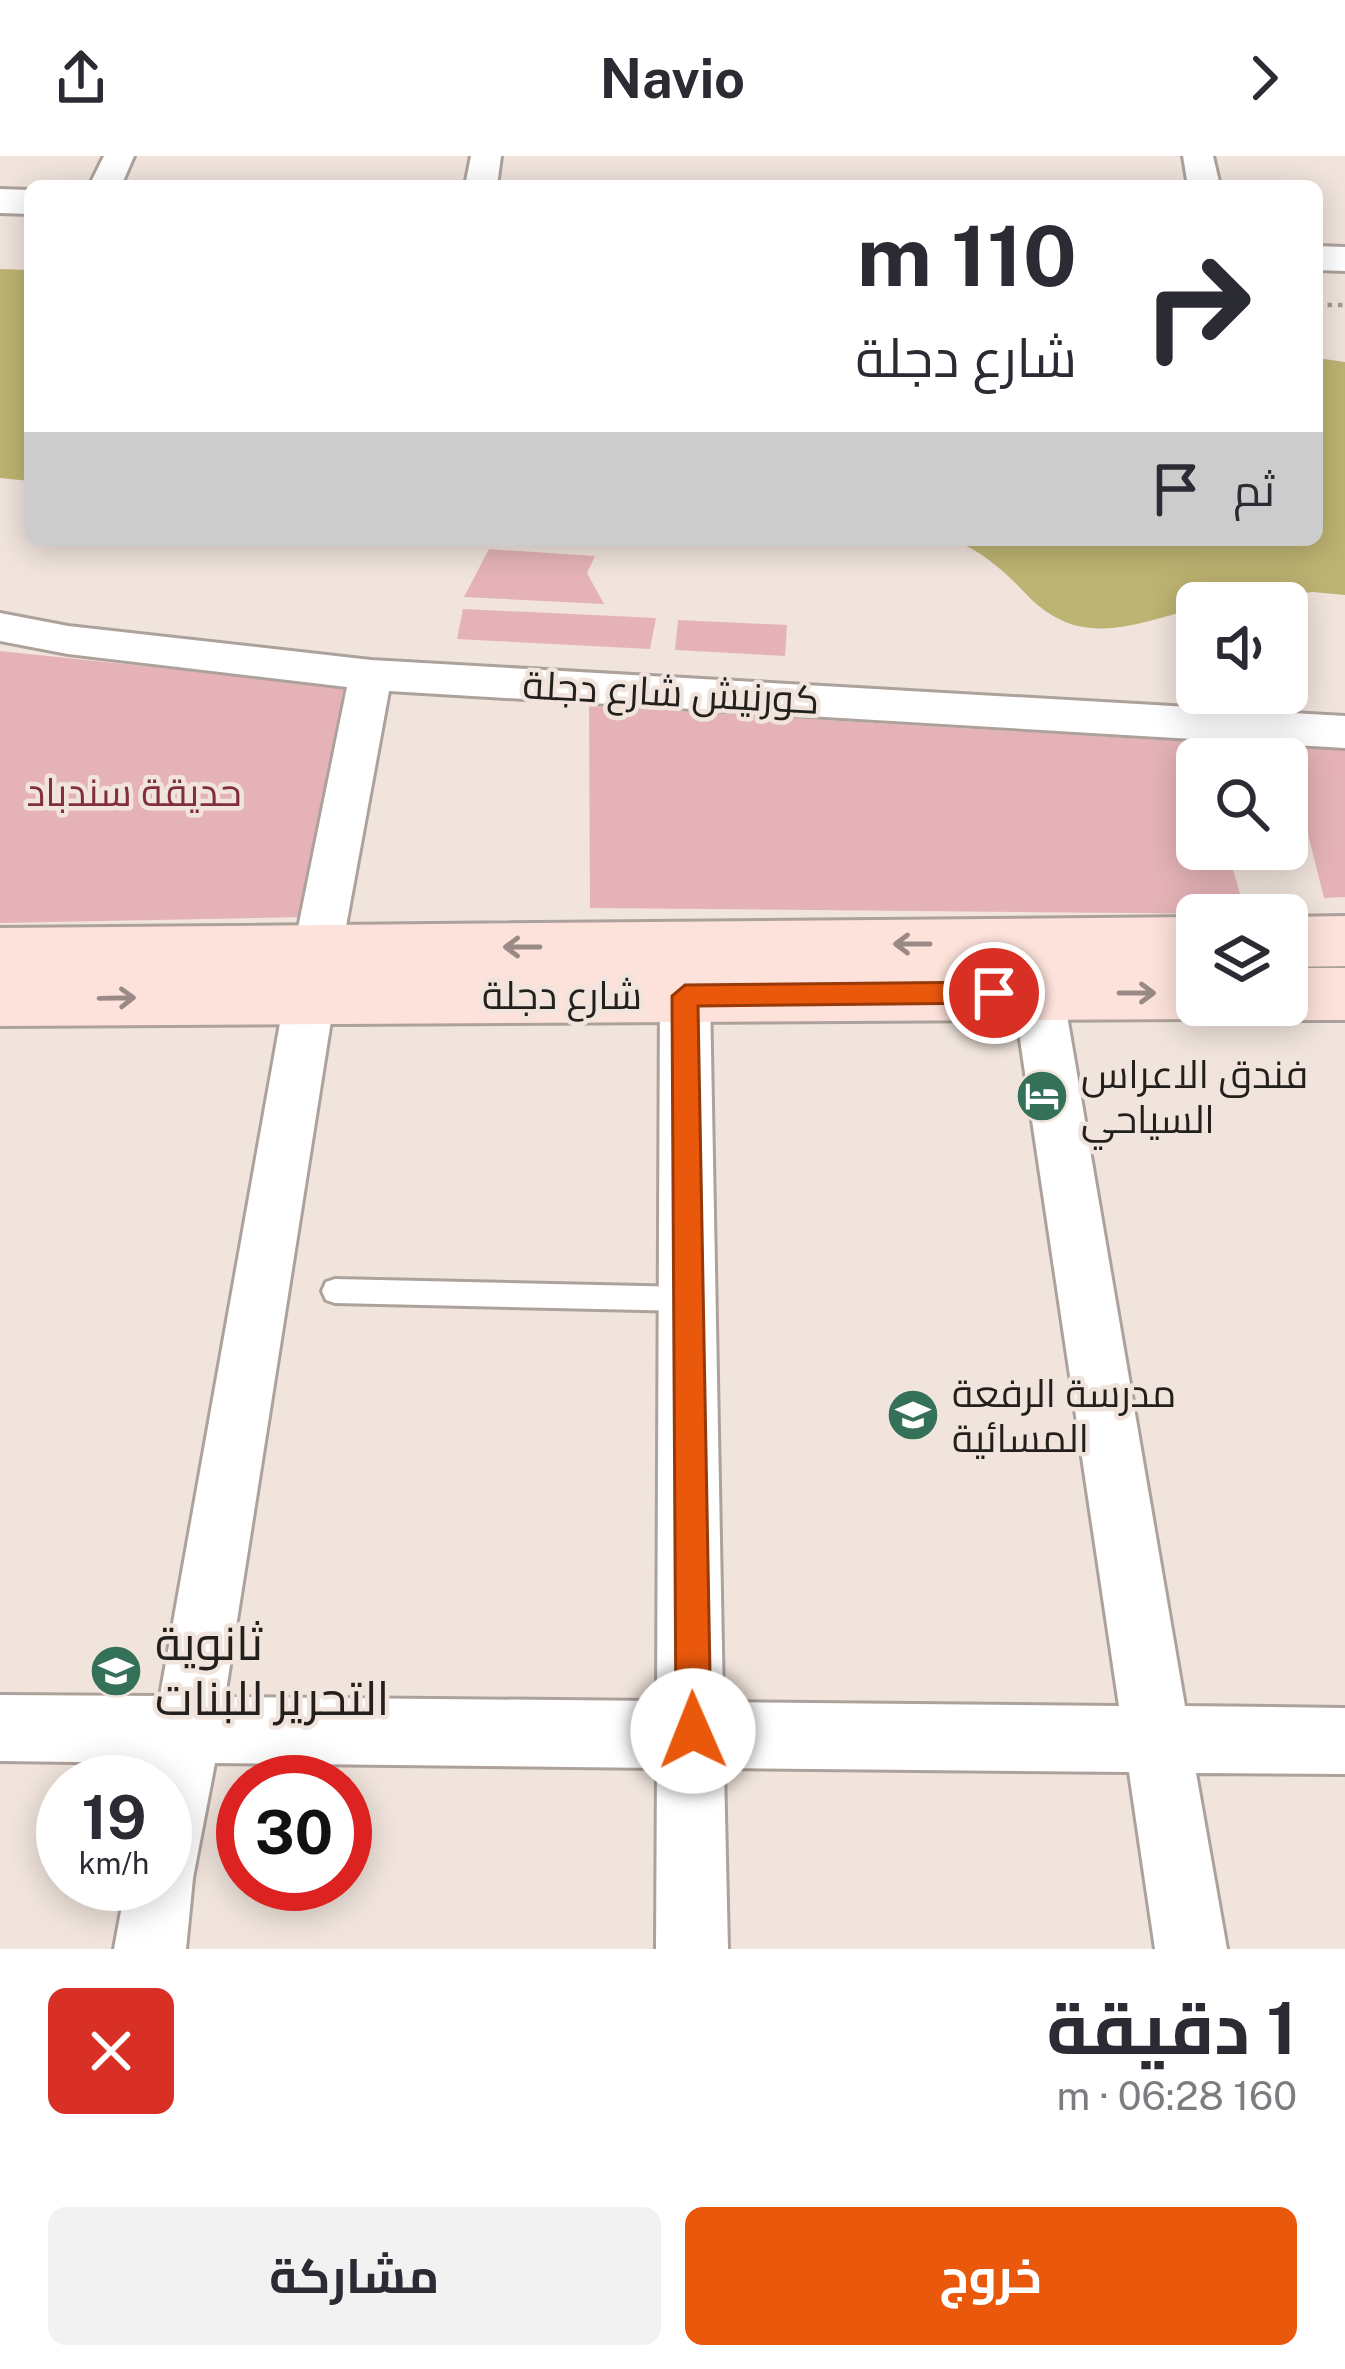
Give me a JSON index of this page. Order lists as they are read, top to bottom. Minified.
{"streets":{"main road":["شارع دجلة"],"street":["كورنيش شارع دجلة"]},"parks":["حديقة سندباد"],"places":{"hotel":["فندق الاعراس السياحي"],"school or university":["مدرسة الرفعة المسائية","ثانوية التحرير للبنات"]},"page":{"header":"Navio","turn":["110 m","شارع دجلة"],"then":"ثم","speed":"19 km/h","limit":"30","heading":["1 دقيقة","160 m · 06:28"],"buttons":["خروج","مشاركة"]}}
